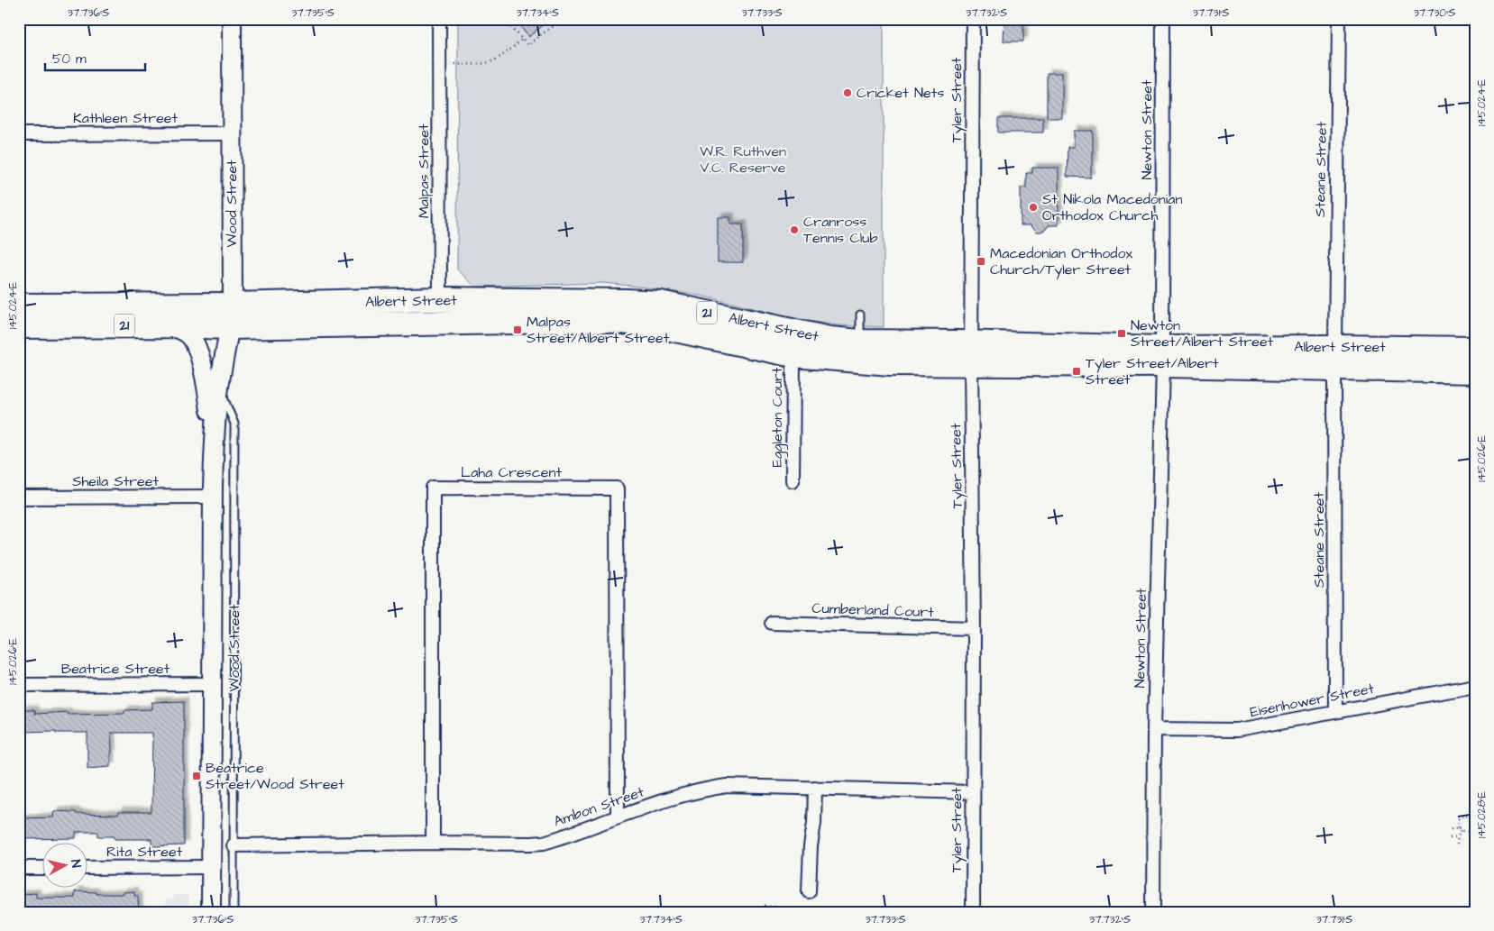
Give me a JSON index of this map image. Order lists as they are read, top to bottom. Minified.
{"streets":{"highway":["Albert Street","21"],"street":["Tyler Street","Kathleen Street","Newton Street","Steane Street","Malpas Street","Wood Street","Eggleton Court","Laha Crescent","Sheila Street","Cumberland Court","Beatrice Street","Eisenhower Street","Ambon Street","Rita Street"]},"crossings":[["Tyler Street","Albert Street"],["Tyler Street","Cumberland Court"],["Tyler Street","Ambon Street"],["Kathleen Street","Wood Street"],["Newton Street","Albert Street"],["Newton Street","Eisenhower Street"],["Steane Street","Albert Street"],["Steane Street","Eisenhower Street"],["Malpas Street","Albert Street"],["Wood Street","Albert Street"],["Wood Street","Sheila Street"],["Wood Street","Beatrice Street"],["Wood Street","Ambon Street"],["Wood Street","Rita Street"],["Albert Street","Eggleton Court"],["Laha Crescent","Ambon Street"]],"parks":["W.R. Ruthven V.C. Reserve"],"places":{"other":["Cricket Nets","St Nikola Macedonian Orthodox Church","Cranross Tennis Club"],"transit":["Macedonian Orthodox Church/Tyler Street","Malpas Street/Albert Street","Newton Street/Albert Street","Tyler Street/Albert Street","Beatrice Street/Wood Street"]},"scale_bar":"50 m","north":"right","coordinates":["37.736°S","37.735°S","37.734°S","37.733°S","37.732°S","37.731°S","37.730°S","145.024°E","145.026°E","145.028°E"]}
